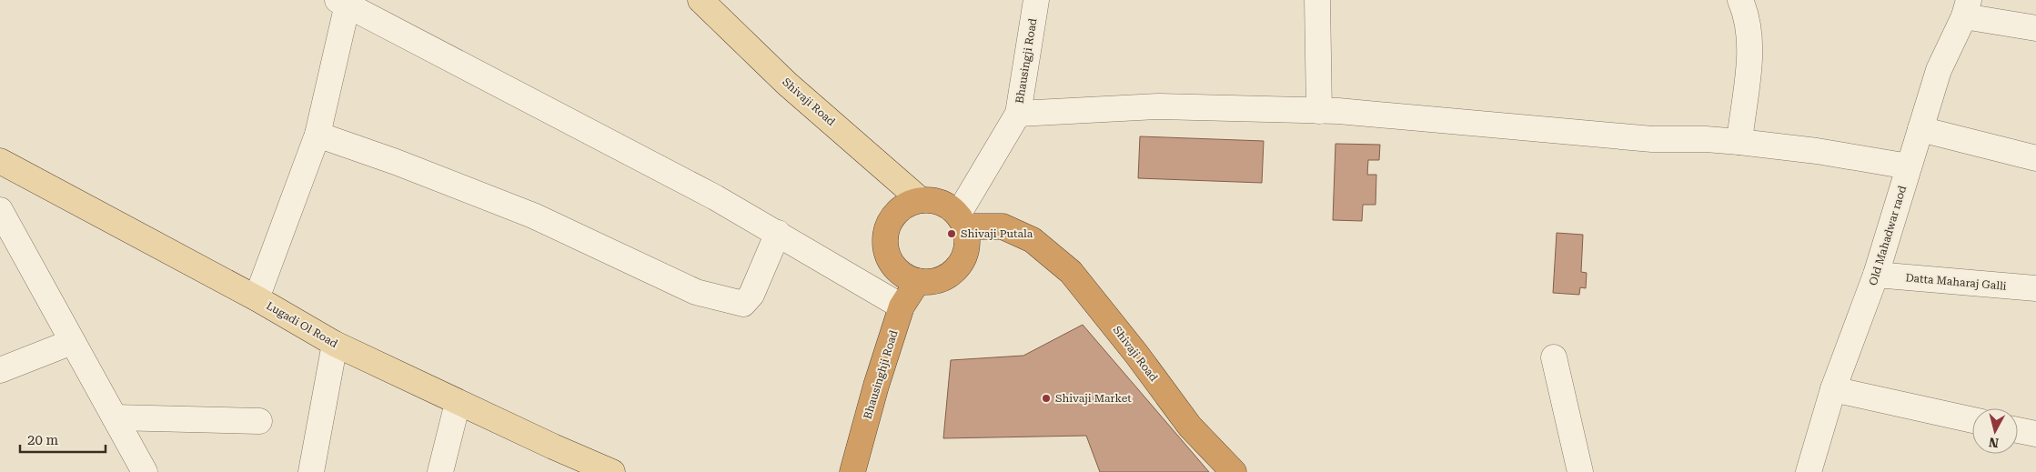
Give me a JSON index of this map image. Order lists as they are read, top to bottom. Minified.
{"streets":{"highway":["Shivaji Road","Bhausinghji Road"],"main road":["Lugadi Ol Road"],"street":["Bhausingji Road","Old Mahadwar raod","Datta Maharaj Galli"]},"crossings":[["Bhausingji Road","Shivaji Road"],["Bhausingji Road","Bhausinghji Road"],["Shivaji Road","Bhausinghji Road"],["Old Mahadwar raod","Datta Maharaj Galli"]],"places":["Shivaji Putala","Shivaji Market"],"scale_bar":"20 m","north":"bottom"}
